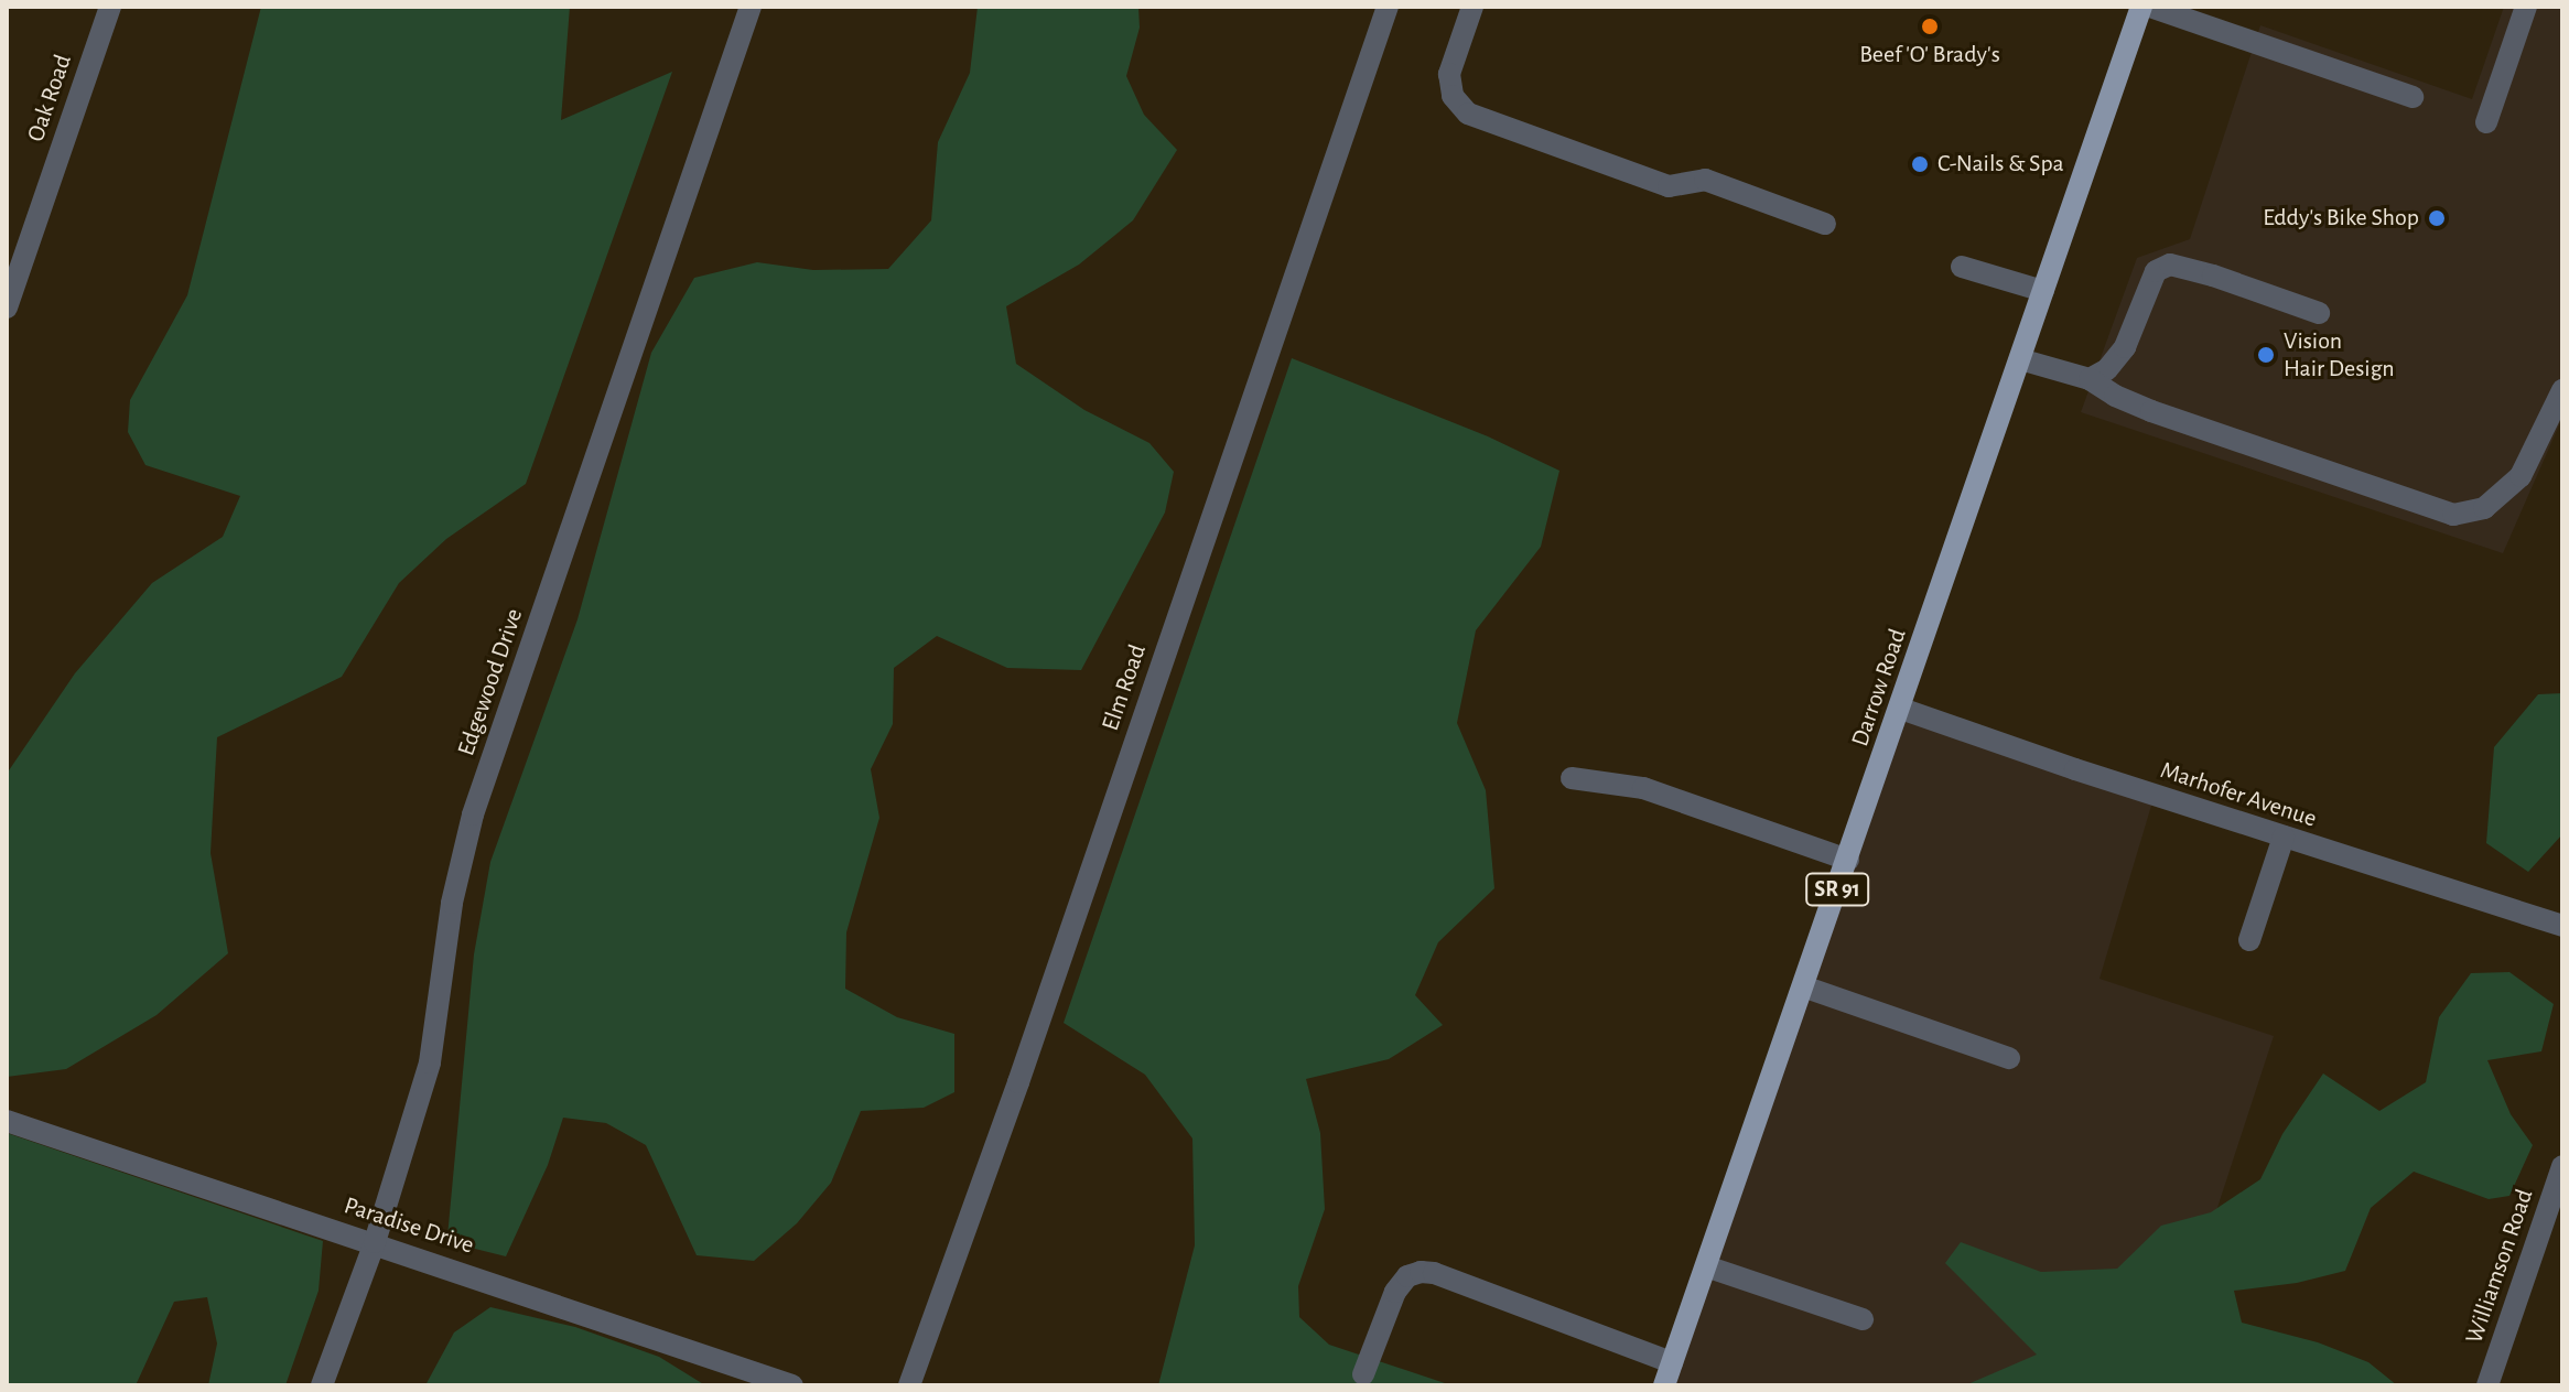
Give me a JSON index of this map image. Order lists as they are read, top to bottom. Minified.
{"streets":{"main road":["Darrow Road","SR 91"],"street":["Oak Road","Edgewood Drive","Elm Road","Marhofer Avenue","Paradise Drive","Williamson Road"]},"crossings":[["Edgewood Drive","Paradise Drive"],["Darrow Road","Marhofer Avenue"]],"places":["Beef 'O' Brady's","C-Nails & Spa","Eddy's Bike Shop","Vision Hair Design"]}
